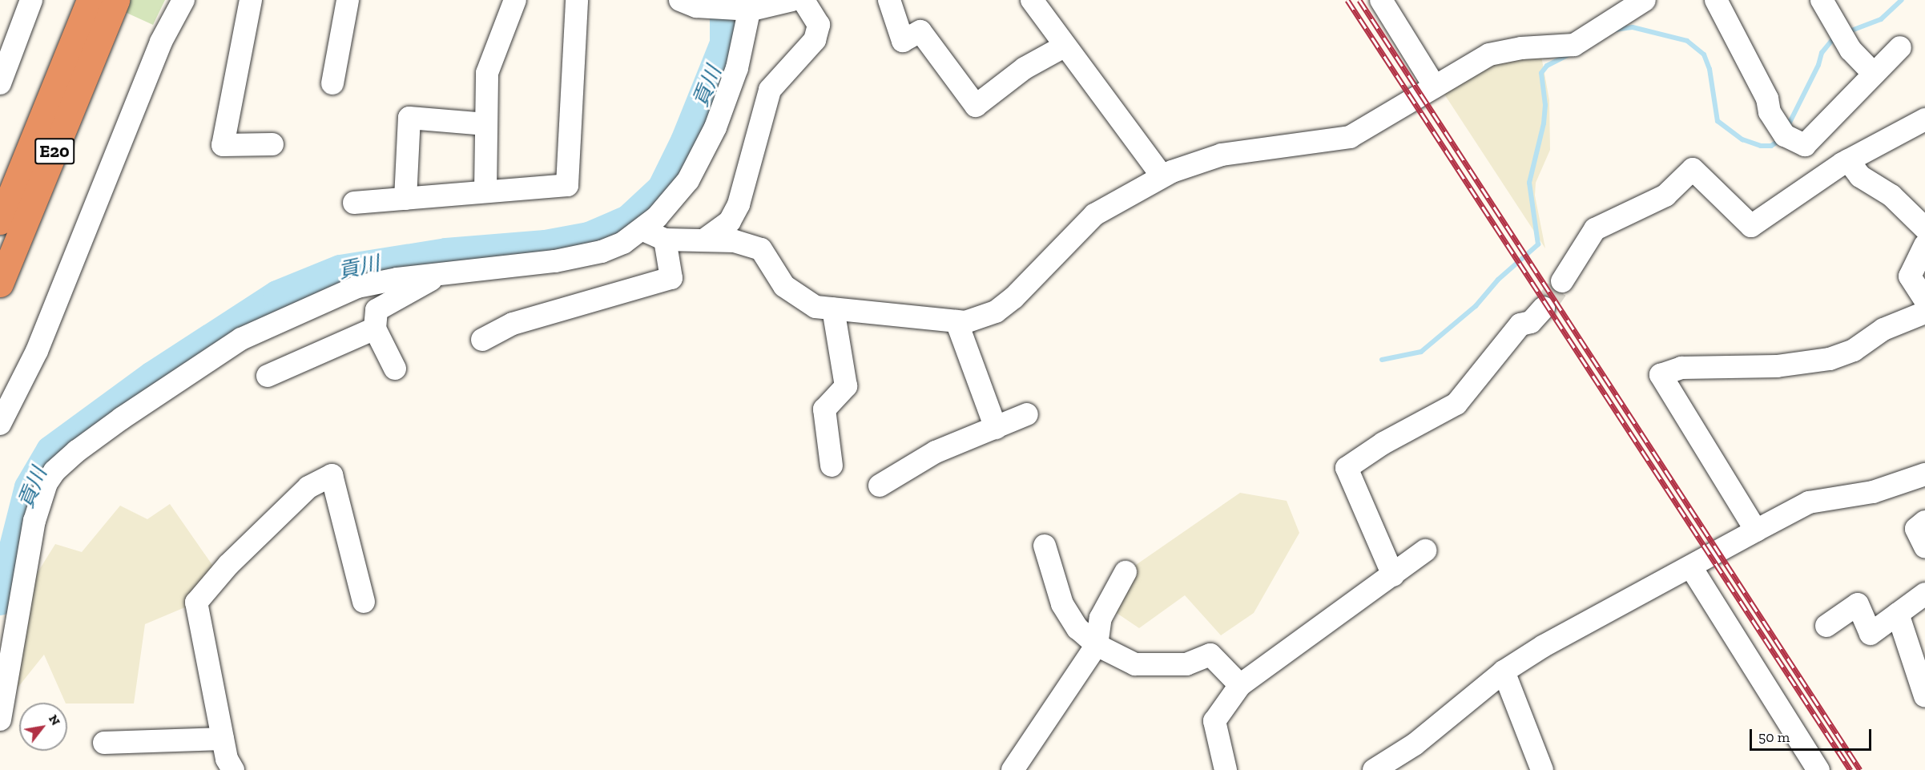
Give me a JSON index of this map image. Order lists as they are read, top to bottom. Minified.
{"streets":{"highway":["E20"]},"water":["貢川"],"scale_bar":"50 m","north":"top right"}
